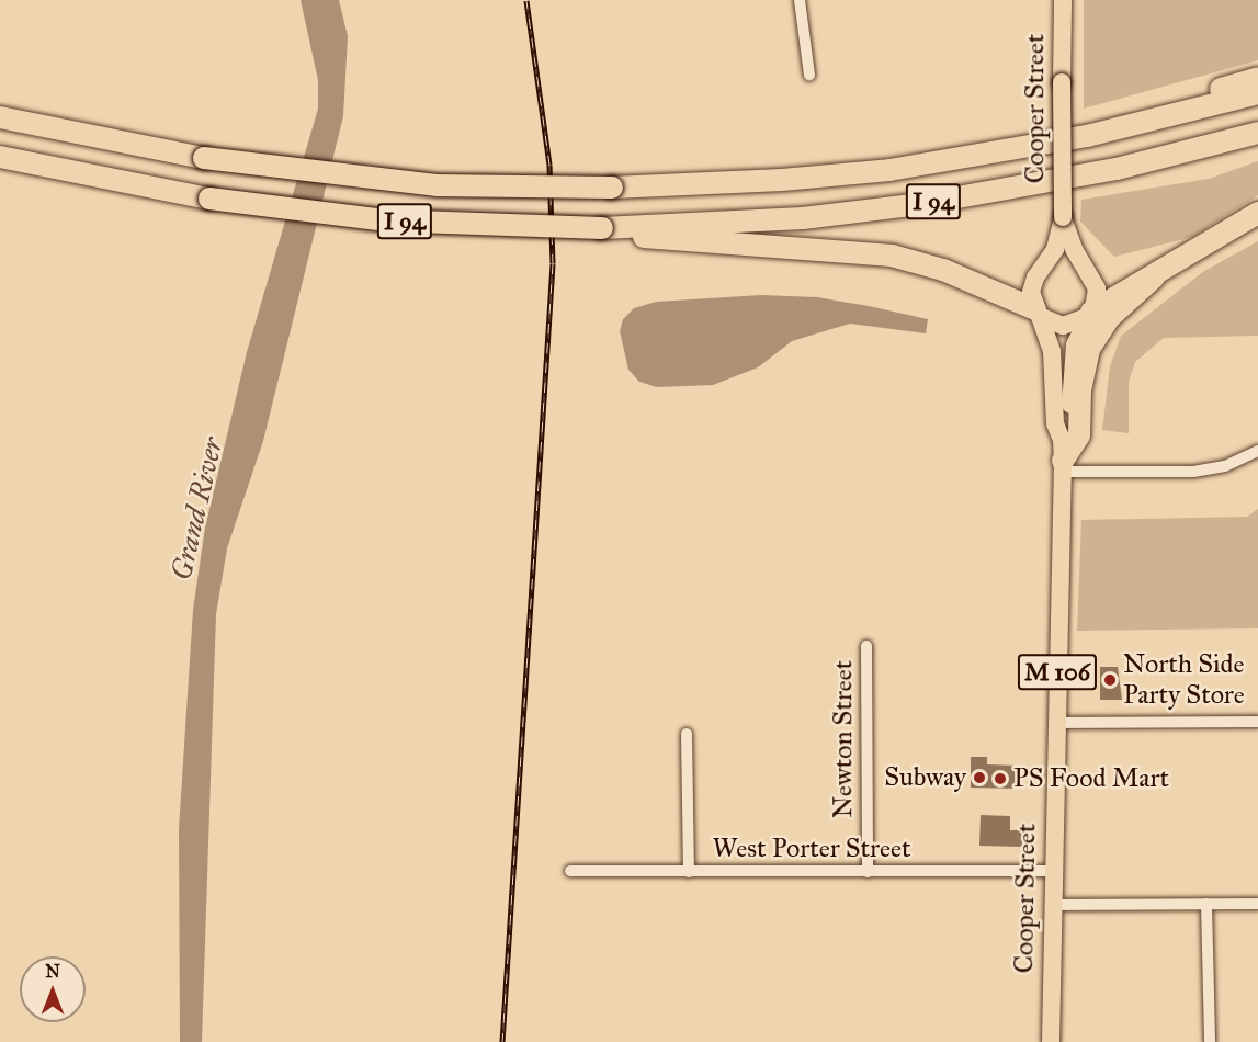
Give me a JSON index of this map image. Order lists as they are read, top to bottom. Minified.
{"streets":{"highway":["I 94"],"main road":["Cooper Street","M 106"],"street":["Newton Street","West Porter Street"]},"crossings":[["Cooper Street","West Porter Street"],["Newton Street","West Porter Street"]],"water":["Grand River"],"places":["North Side Party Store","Subway","PS Food Mart"],"north":"top"}
